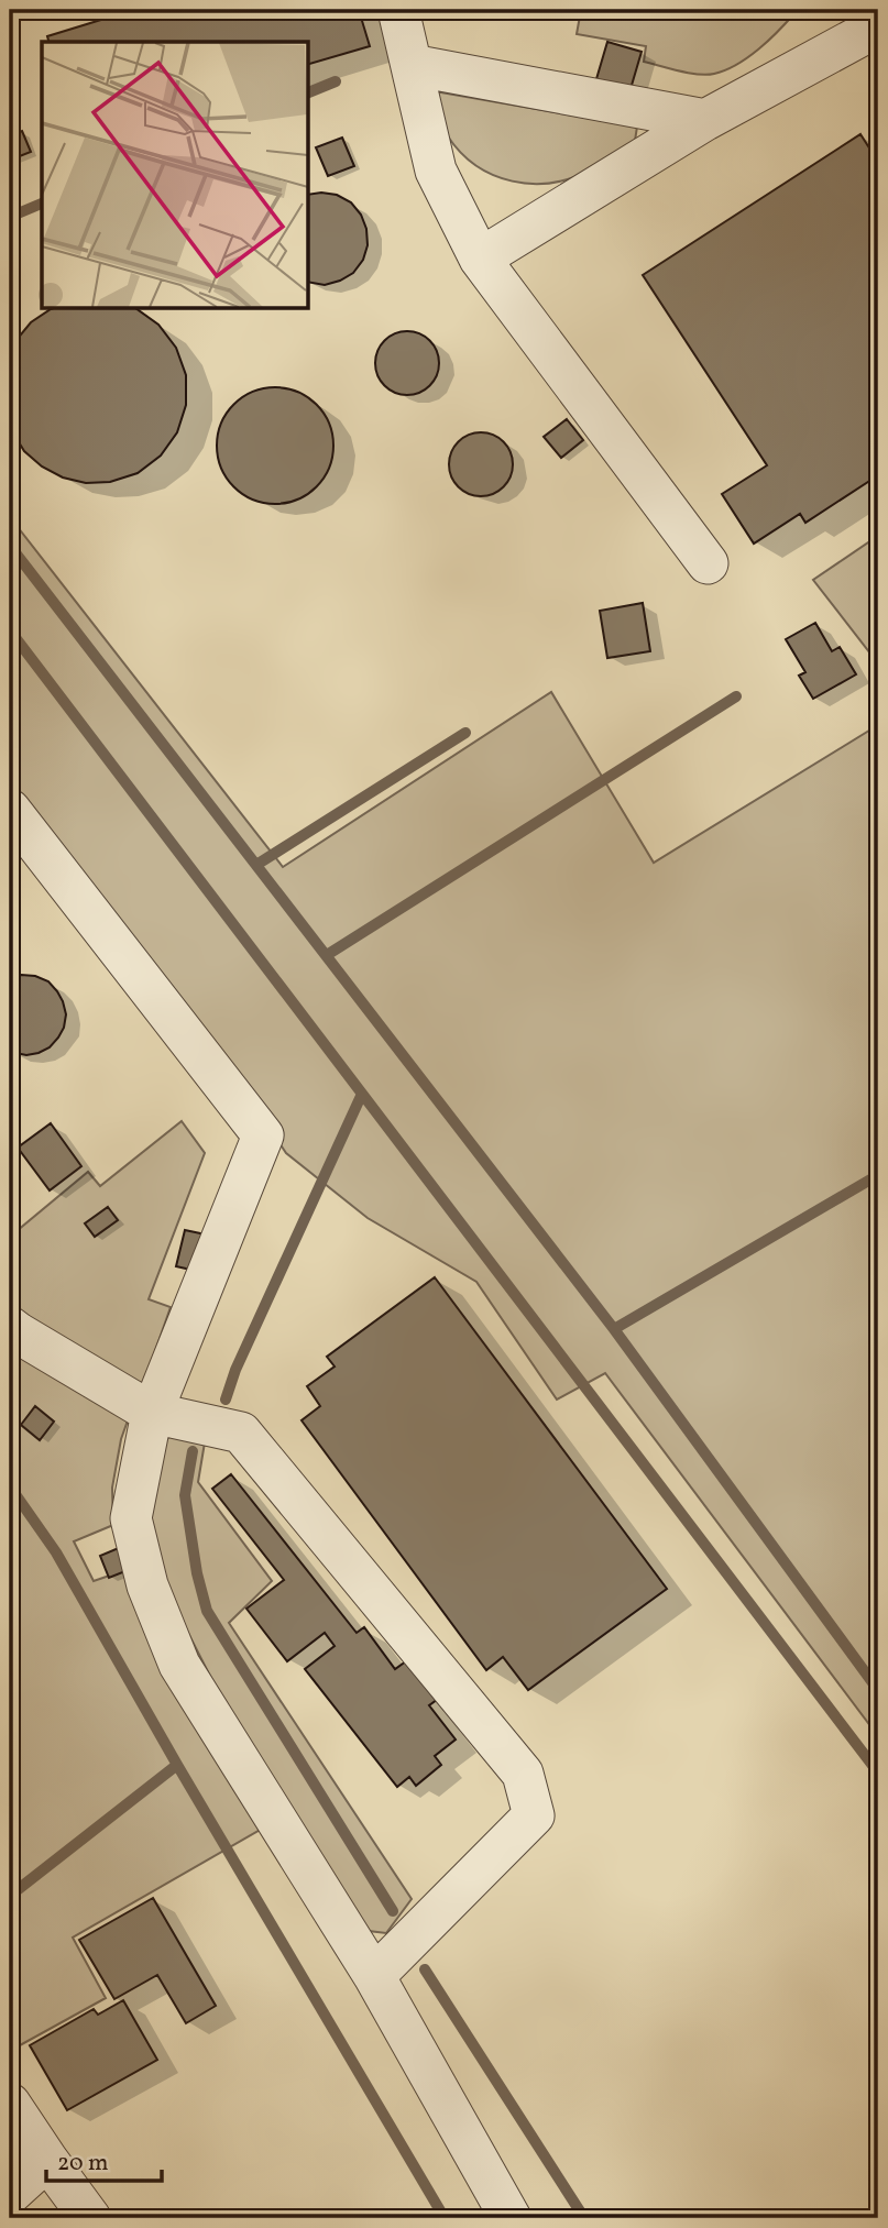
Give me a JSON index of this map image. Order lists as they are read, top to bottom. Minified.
{"scale_bar":"20 m"}
